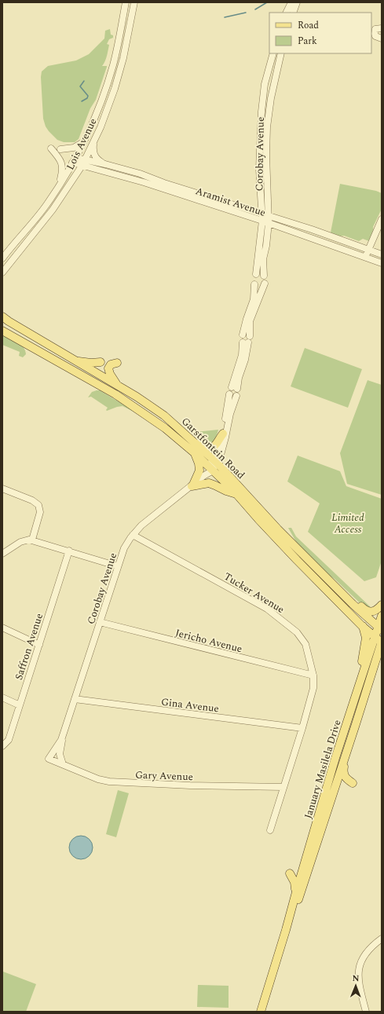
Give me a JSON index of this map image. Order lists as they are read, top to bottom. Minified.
{"streets":{"main road":["Garstfontein Road","January Masilela Drive"],"street":["Lois Avenue","Corobay Avenue","Aramist Avenue","Tucker Avenue","Jericho Avenue","Saffron Avenue","Gina Avenue","Gary Avenue"]},"crossings":[["Lois Avenue","Aramist Avenue"],["Corobay Avenue","Aramist Avenue"],["Corobay Avenue","Garstfontein Road"],["Corobay Avenue","Tucker Avenue"],["Corobay Avenue","Jericho Avenue"],["Corobay Avenue","Gina Avenue"],["Corobay Avenue","Gary Avenue"],["Garstfontein Road","January Masilela Drive"],["Tucker Avenue","Jericho Avenue"],["Tucker Avenue","Gina Avenue"],["Tucker Avenue","Gary Avenue"]],"parks":["Limited Access"],"legend":["Road","Park"],"north":"top"}
